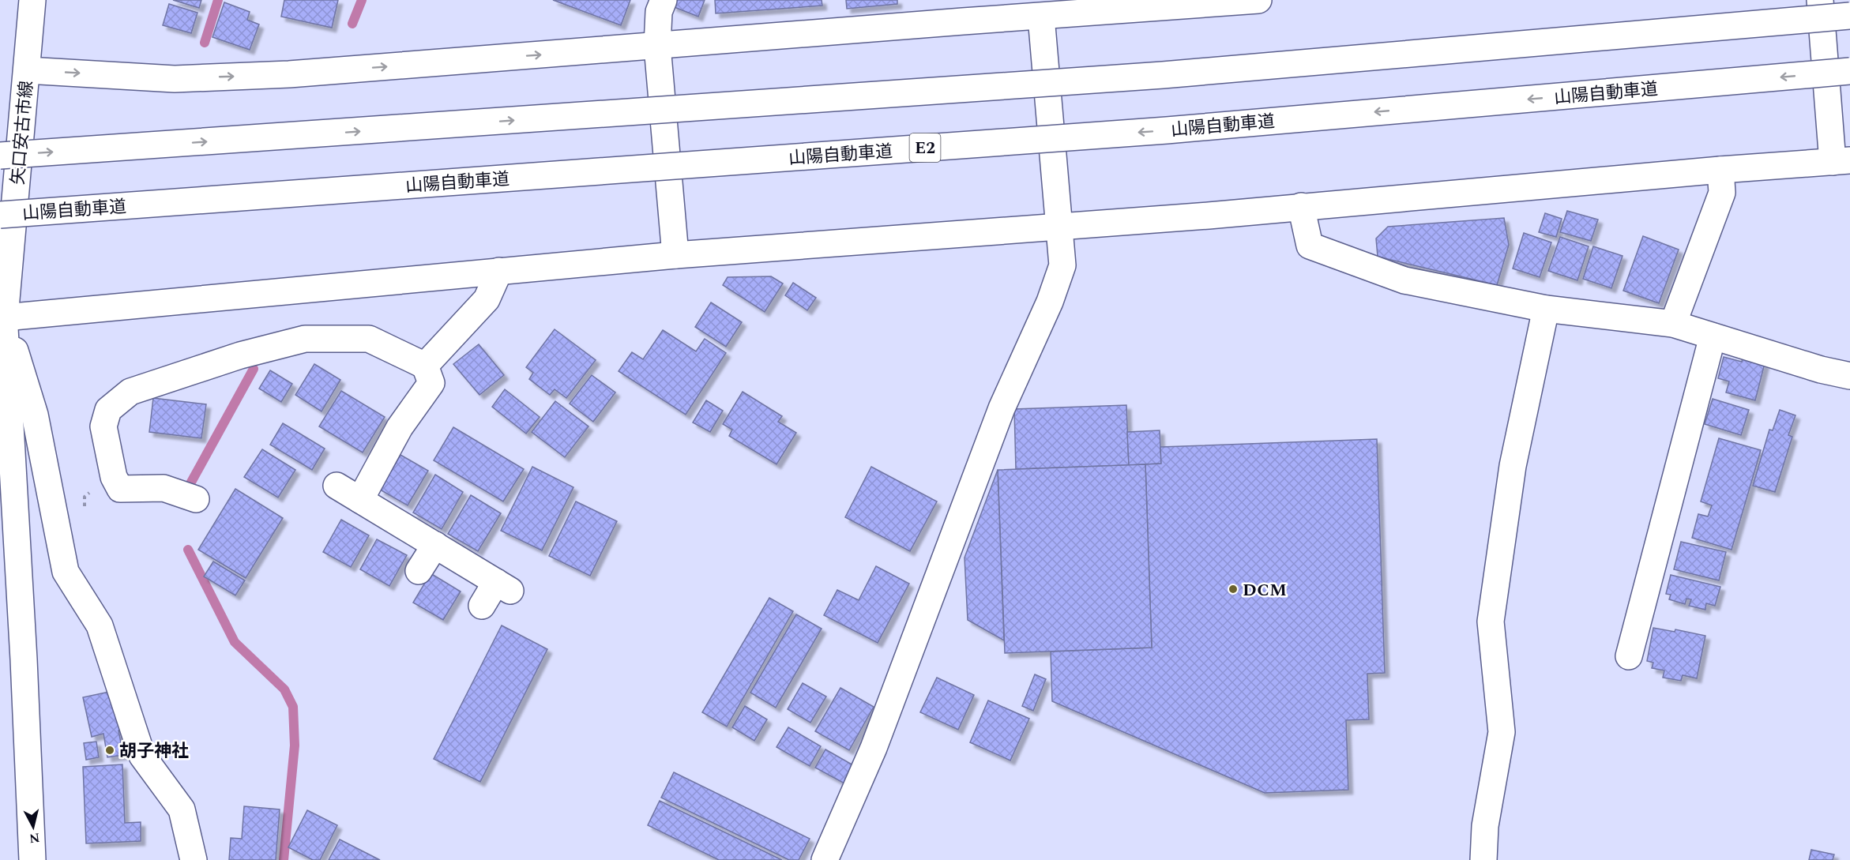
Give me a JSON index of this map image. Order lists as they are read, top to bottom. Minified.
{"streets":{"main road":["山陽自動車道","矢口安古市線","E2"]},"places":["DCM","胡子神社"],"north":"bottom"}
